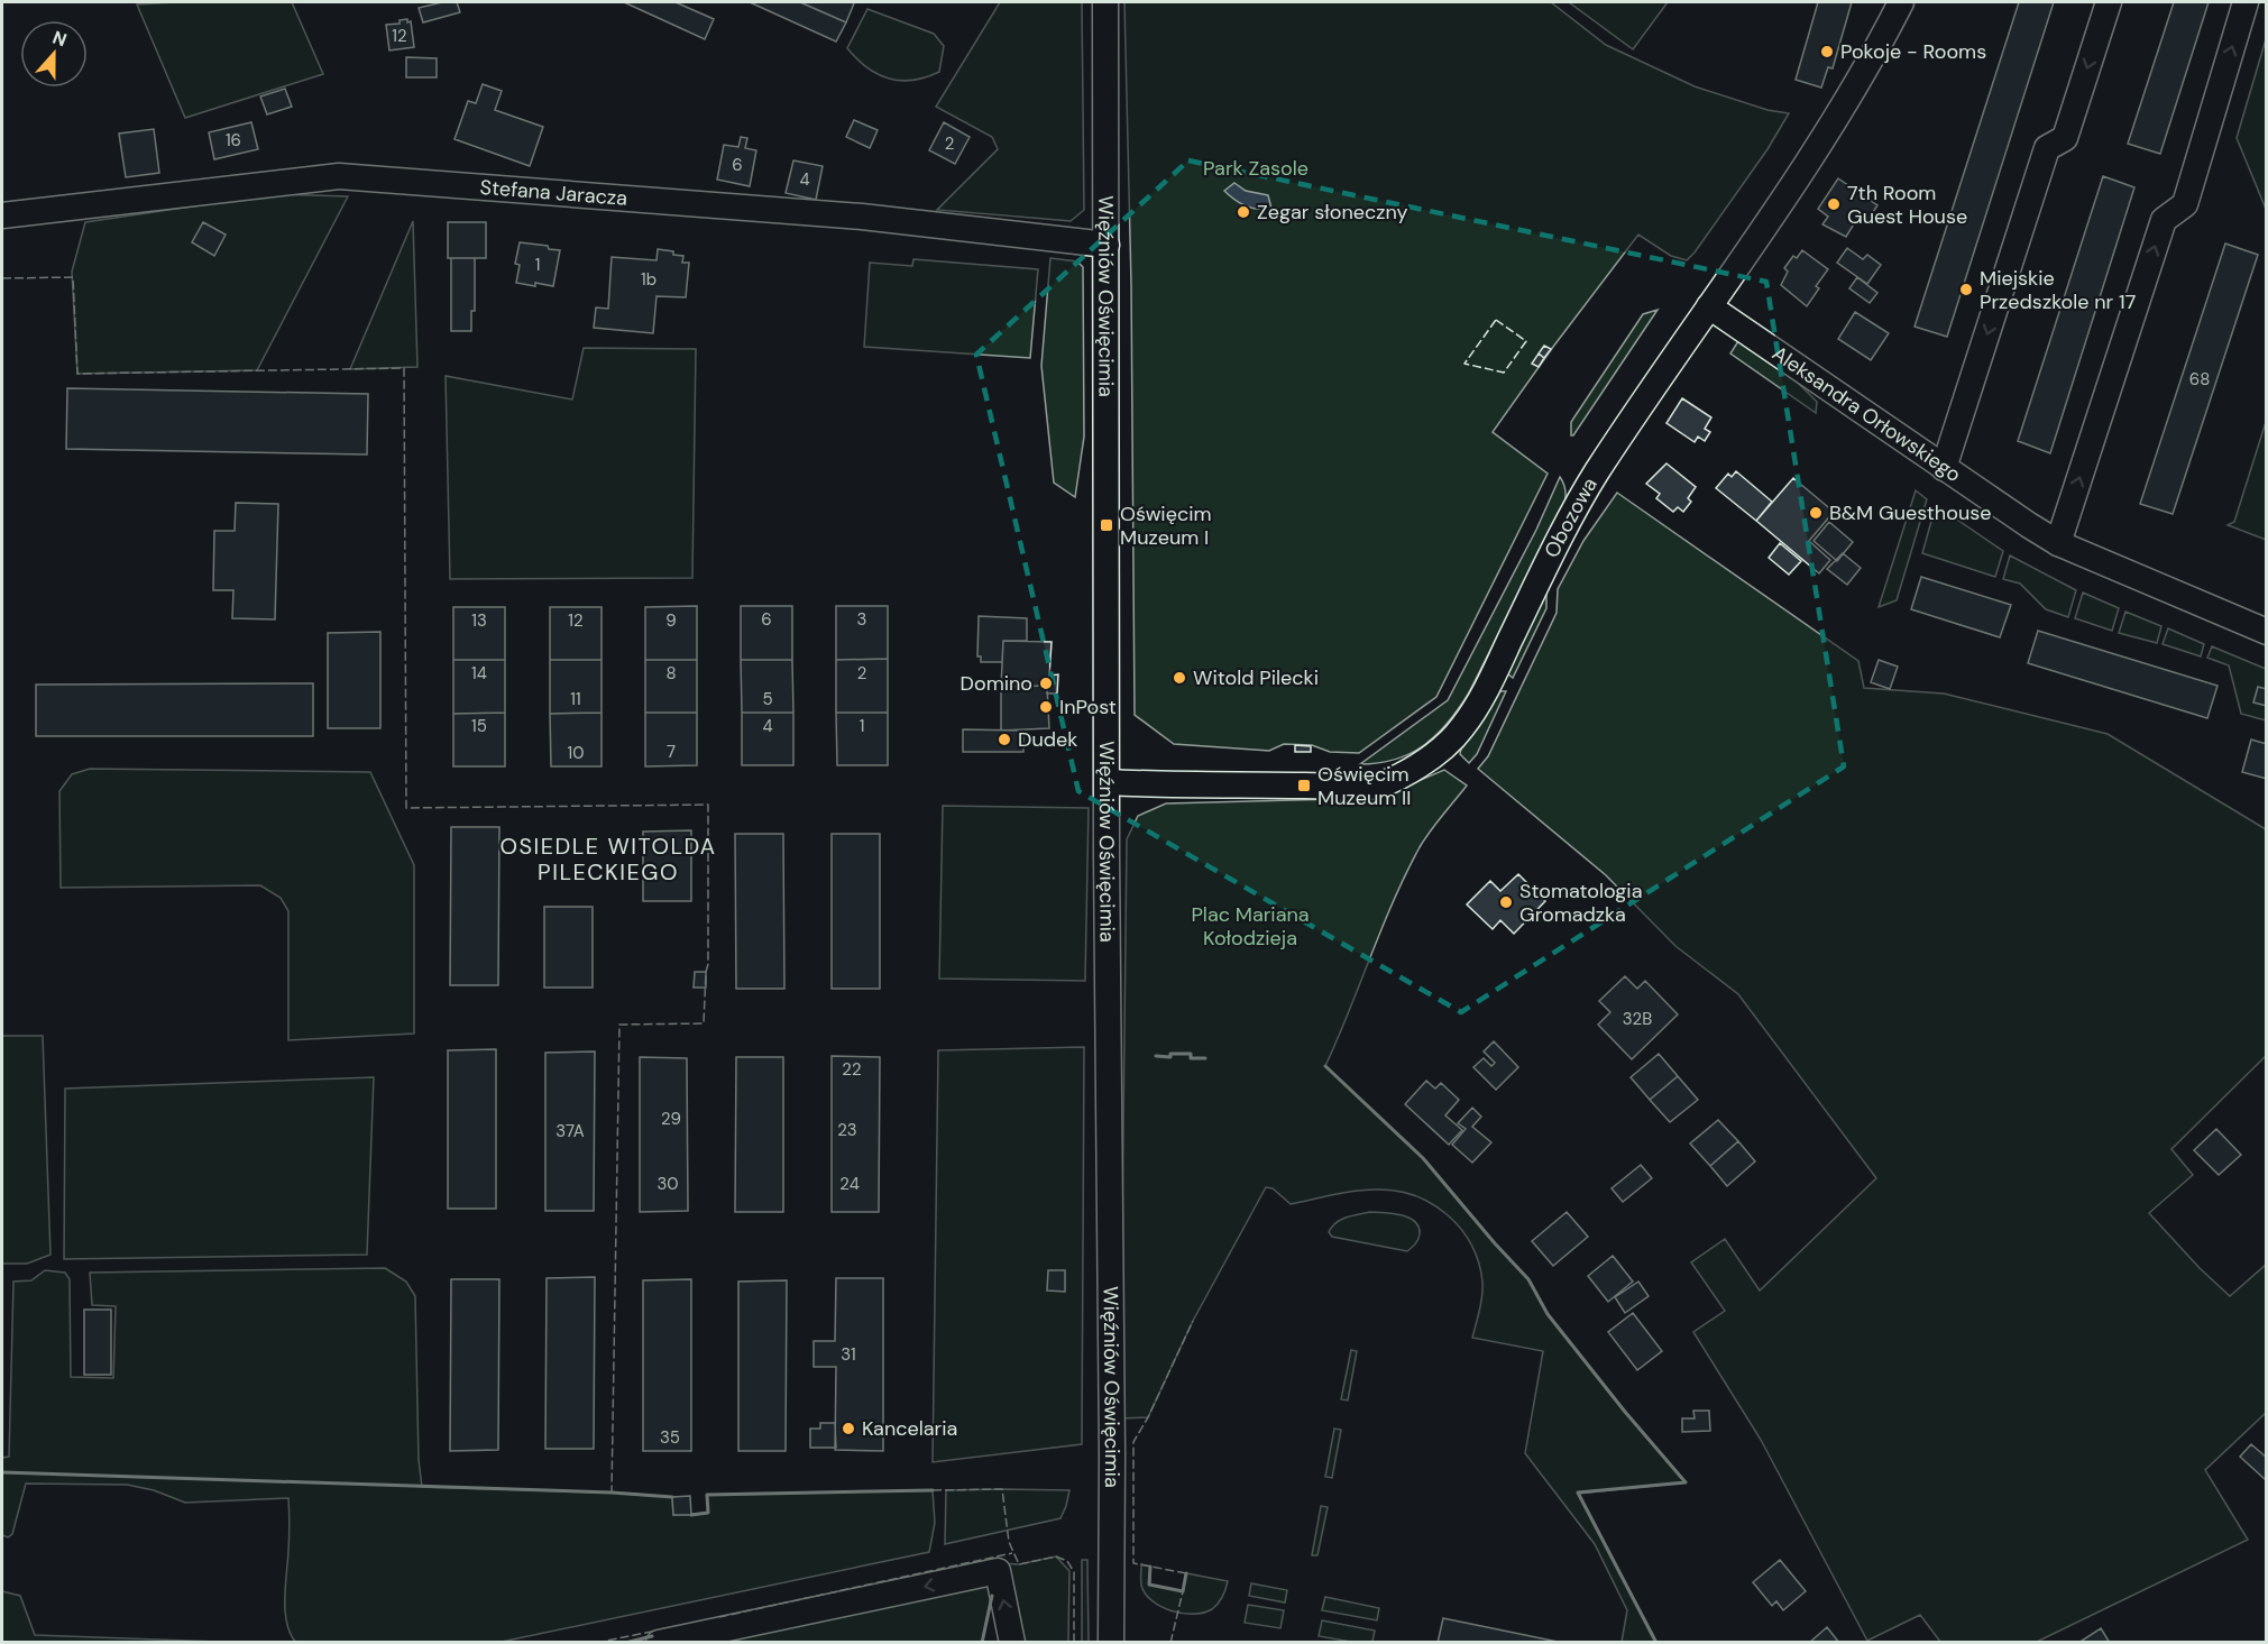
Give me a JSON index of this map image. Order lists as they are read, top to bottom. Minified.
{"streets":{"street":["Stefana Jaracza","Więźniów Oświęcimia","Aleksandra Orłowskiego","Obozowa"]},"crossings":[["Stefana Jaracza","Więźniów Oświęcimia"],["Więźniów Oświęcimia","Obozowa"],["Aleksandra Orłowskiego","Obozowa"]],"districts":["OSIEDLE WITOLDA PILECKIEGO"],"parks":["Park Zasole","Plac Mariana Kołodzieja"],"places":{"other":["Pokoje - Rooms","7th Room Guest House","Zegar słoneczny","Miejskie Przedszkole nr 17","B&M Guesthouse","Witold Pilecki","Domino","InPost","Dudek","Stomatologia Gromadzka","Kancelaria"],"transit":["Oświęcim Muzeum I","Oświęcim Muzeum II"]},"house_numbers":["12","16","2","6","4","1","1b","68","6","3","13","12","9","14","8","2","11","5","15","4","1","7","10","32B","22","29","23","37A","30","24","31","35"],"north":"top"}
